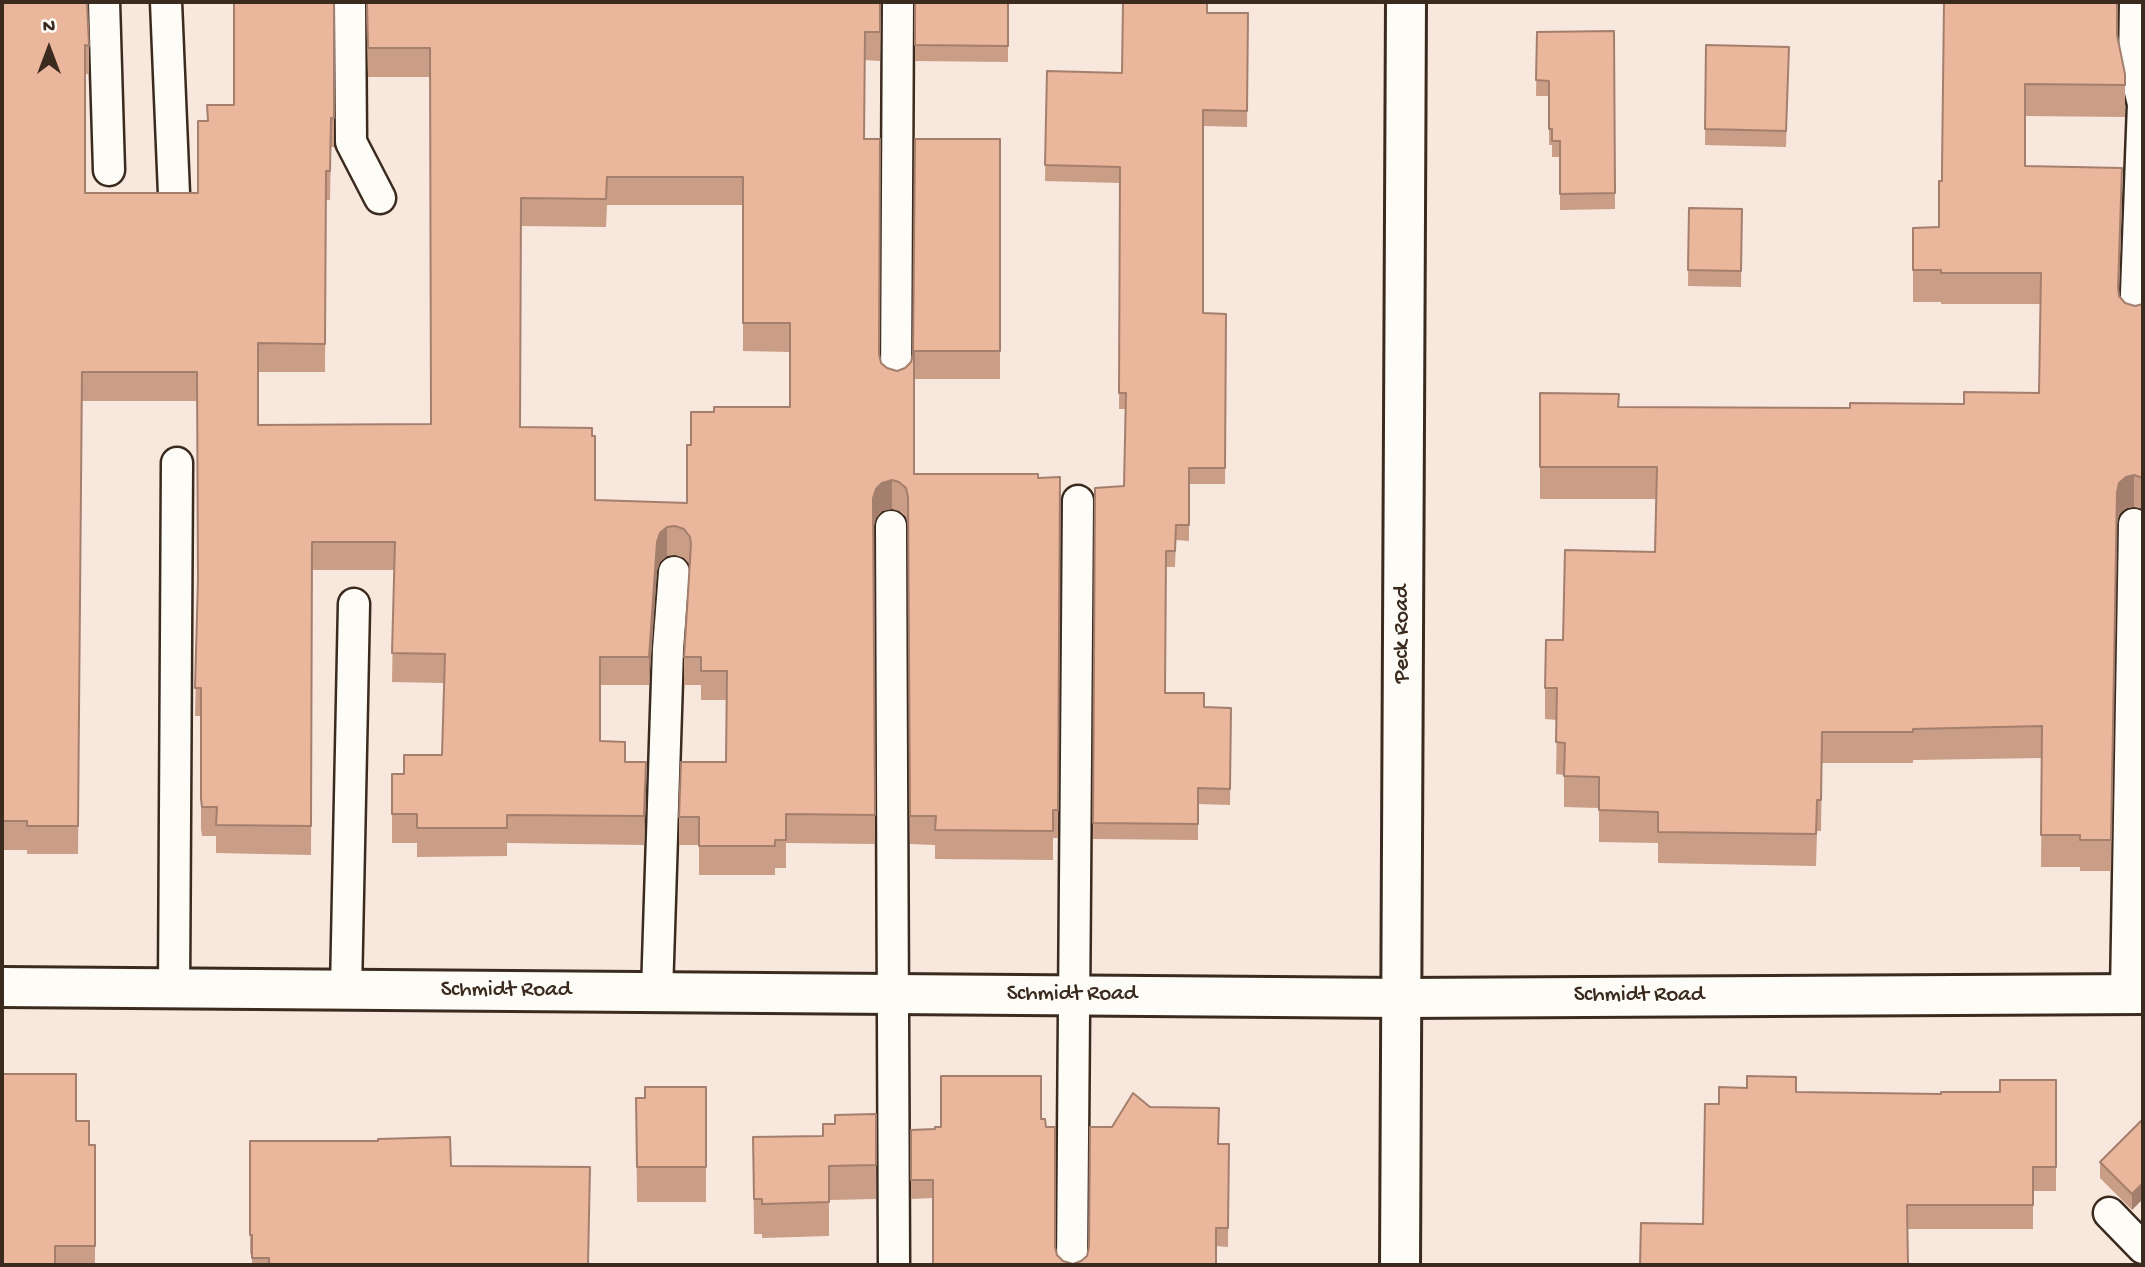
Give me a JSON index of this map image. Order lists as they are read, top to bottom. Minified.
{"streets":{"street":["Peck Road","Schmidt Road"]},"crossings":[["Peck Road","Schmidt Road"]],"north":"top"}
